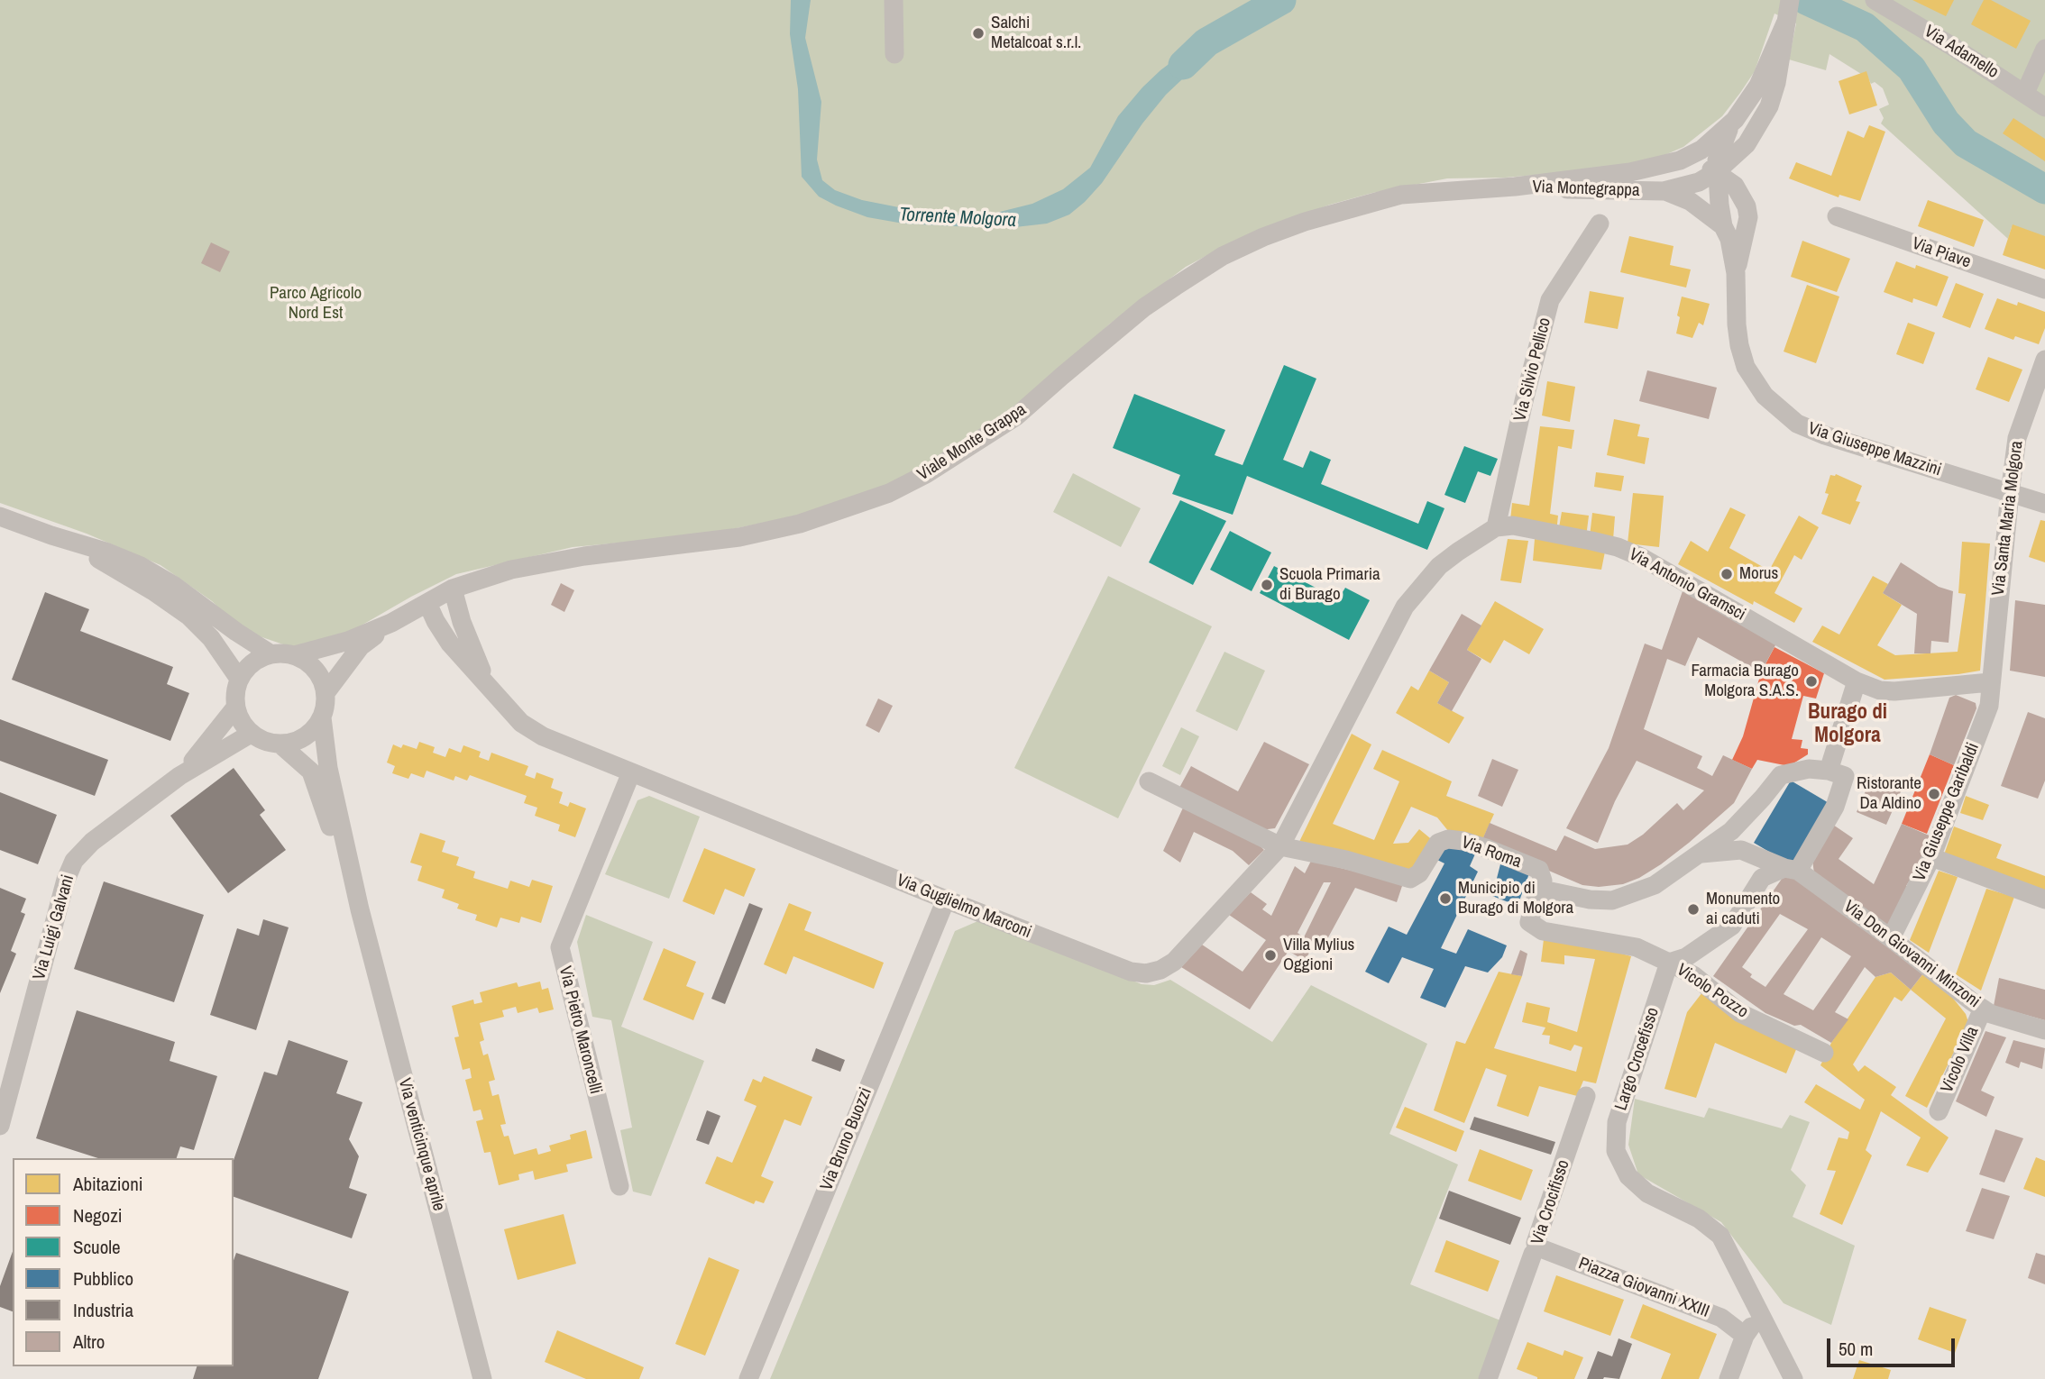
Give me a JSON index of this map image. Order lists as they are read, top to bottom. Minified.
{"streets":{"street":["Via Adamello","Via Montegrappa","Via Piave","Via Silvio Pellico","Viale Monte Grappa","Via Giuseppe Mazzini","Via Santa Maria Molgora","Via Antonio Gramsci","Via Giuseppe Garibaldi","Via Roma","Via Guglielmo Marconi","Via Luigi Galvani","Via Don Giovanni Minzoni","Vicolo Pozzo","Via Pietro Maroncelli","Largo Crocefisso","Vicolo Villa","Via Bruno Buozzi","Via venticinque aprile","Via Crocifisso","Piazza Giovanni XXIII"]},"crossings":[["Via Montegrappa","Viale Monte Grappa"],["Via Montegrappa","Via Giuseppe Mazzini"],["Via Silvio Pellico","Via Antonio Gramsci"],["Viale Monte Grappa","Via Guglielmo Marconi"],["Viale Monte Grappa","Via Luigi Galvani"],["Viale Monte Grappa","Via venticinque aprile"],["Via Giuseppe Mazzini","Via Santa Maria Molgora"],["Via Santa Maria Molgora","Via Antonio Gramsci"],["Via Santa Maria Molgora","Via Giuseppe Garibaldi"],["Via Antonio Gramsci","Via Giuseppe Garibaldi"],["Via Giuseppe Garibaldi","Via Don Giovanni Minzoni"],["Via Roma","Via Guglielmo Marconi"],["Via Roma","Vicolo Pozzo"],["Via Guglielmo Marconi","Via Pietro Maroncelli"],["Via Guglielmo Marconi","Via Bruno Buozzi"],["Via Luigi Galvani","Via venticinque aprile"],["Via Don Giovanni Minzoni","Vicolo Villa"],["Vicolo Pozzo","Largo Crocefisso"],["Via Crocifisso","Piazza Giovanni XXIII"]],"districts":["Burago di Molgora"],"water":["Torrente Molgora"],"parks":["Parco Agricolo Nord Est"],"places":["Salchi Metalcoat s.r.l.","Morus","Scuola Primaria di Burago","Farmacia Burago Molgora S.A.S.","Ristorante Da Aldino","Municipio di Burago di Molgora","Monumento ai caduti","Villa Mylius Oggioni"],"legend":["Abitazioni","Negozi","Scuole","Pubblico","Industria","Altro"],"scale_bar":"50 m"}
